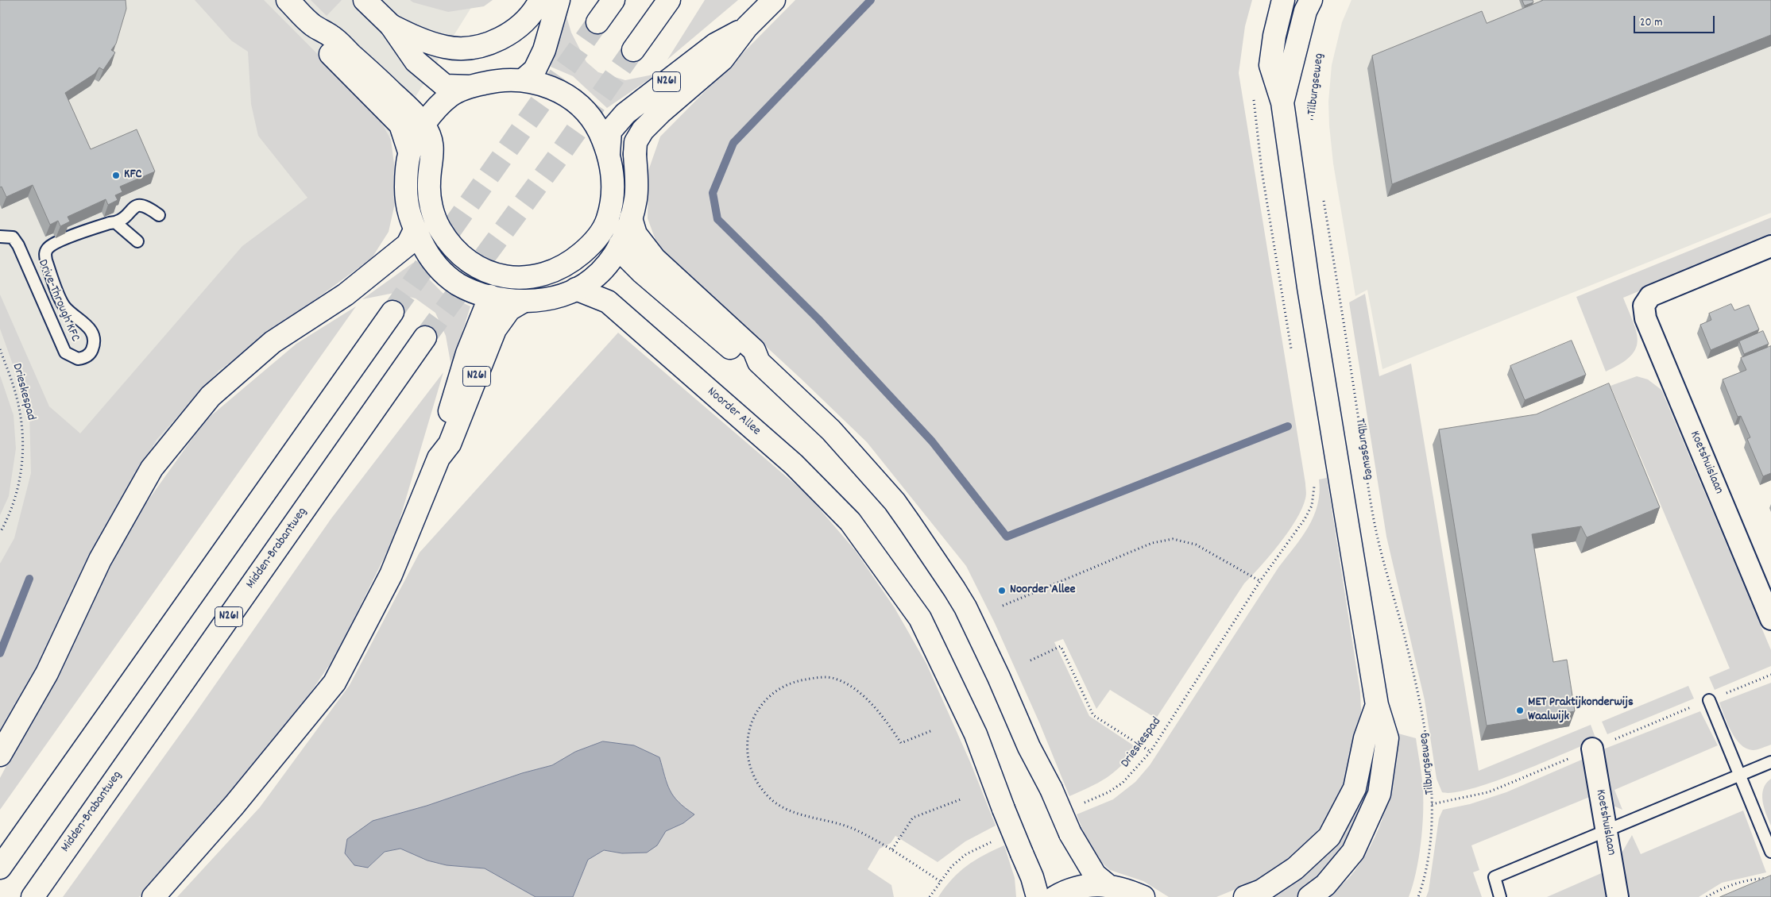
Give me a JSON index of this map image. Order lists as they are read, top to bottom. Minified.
{"streets":{"main road":["N261","Tilburgseweg","Noorder Allee","Midden-Brabantweg"],"street":["Koetshuislaan"],"lane":["Drive-Through KFC"],"path":["Drieskespad"]},"places":["KFC","Noorder Allee","MET Praktijkonderwijs Waalwijk"],"scale_bar":"20 m"}
